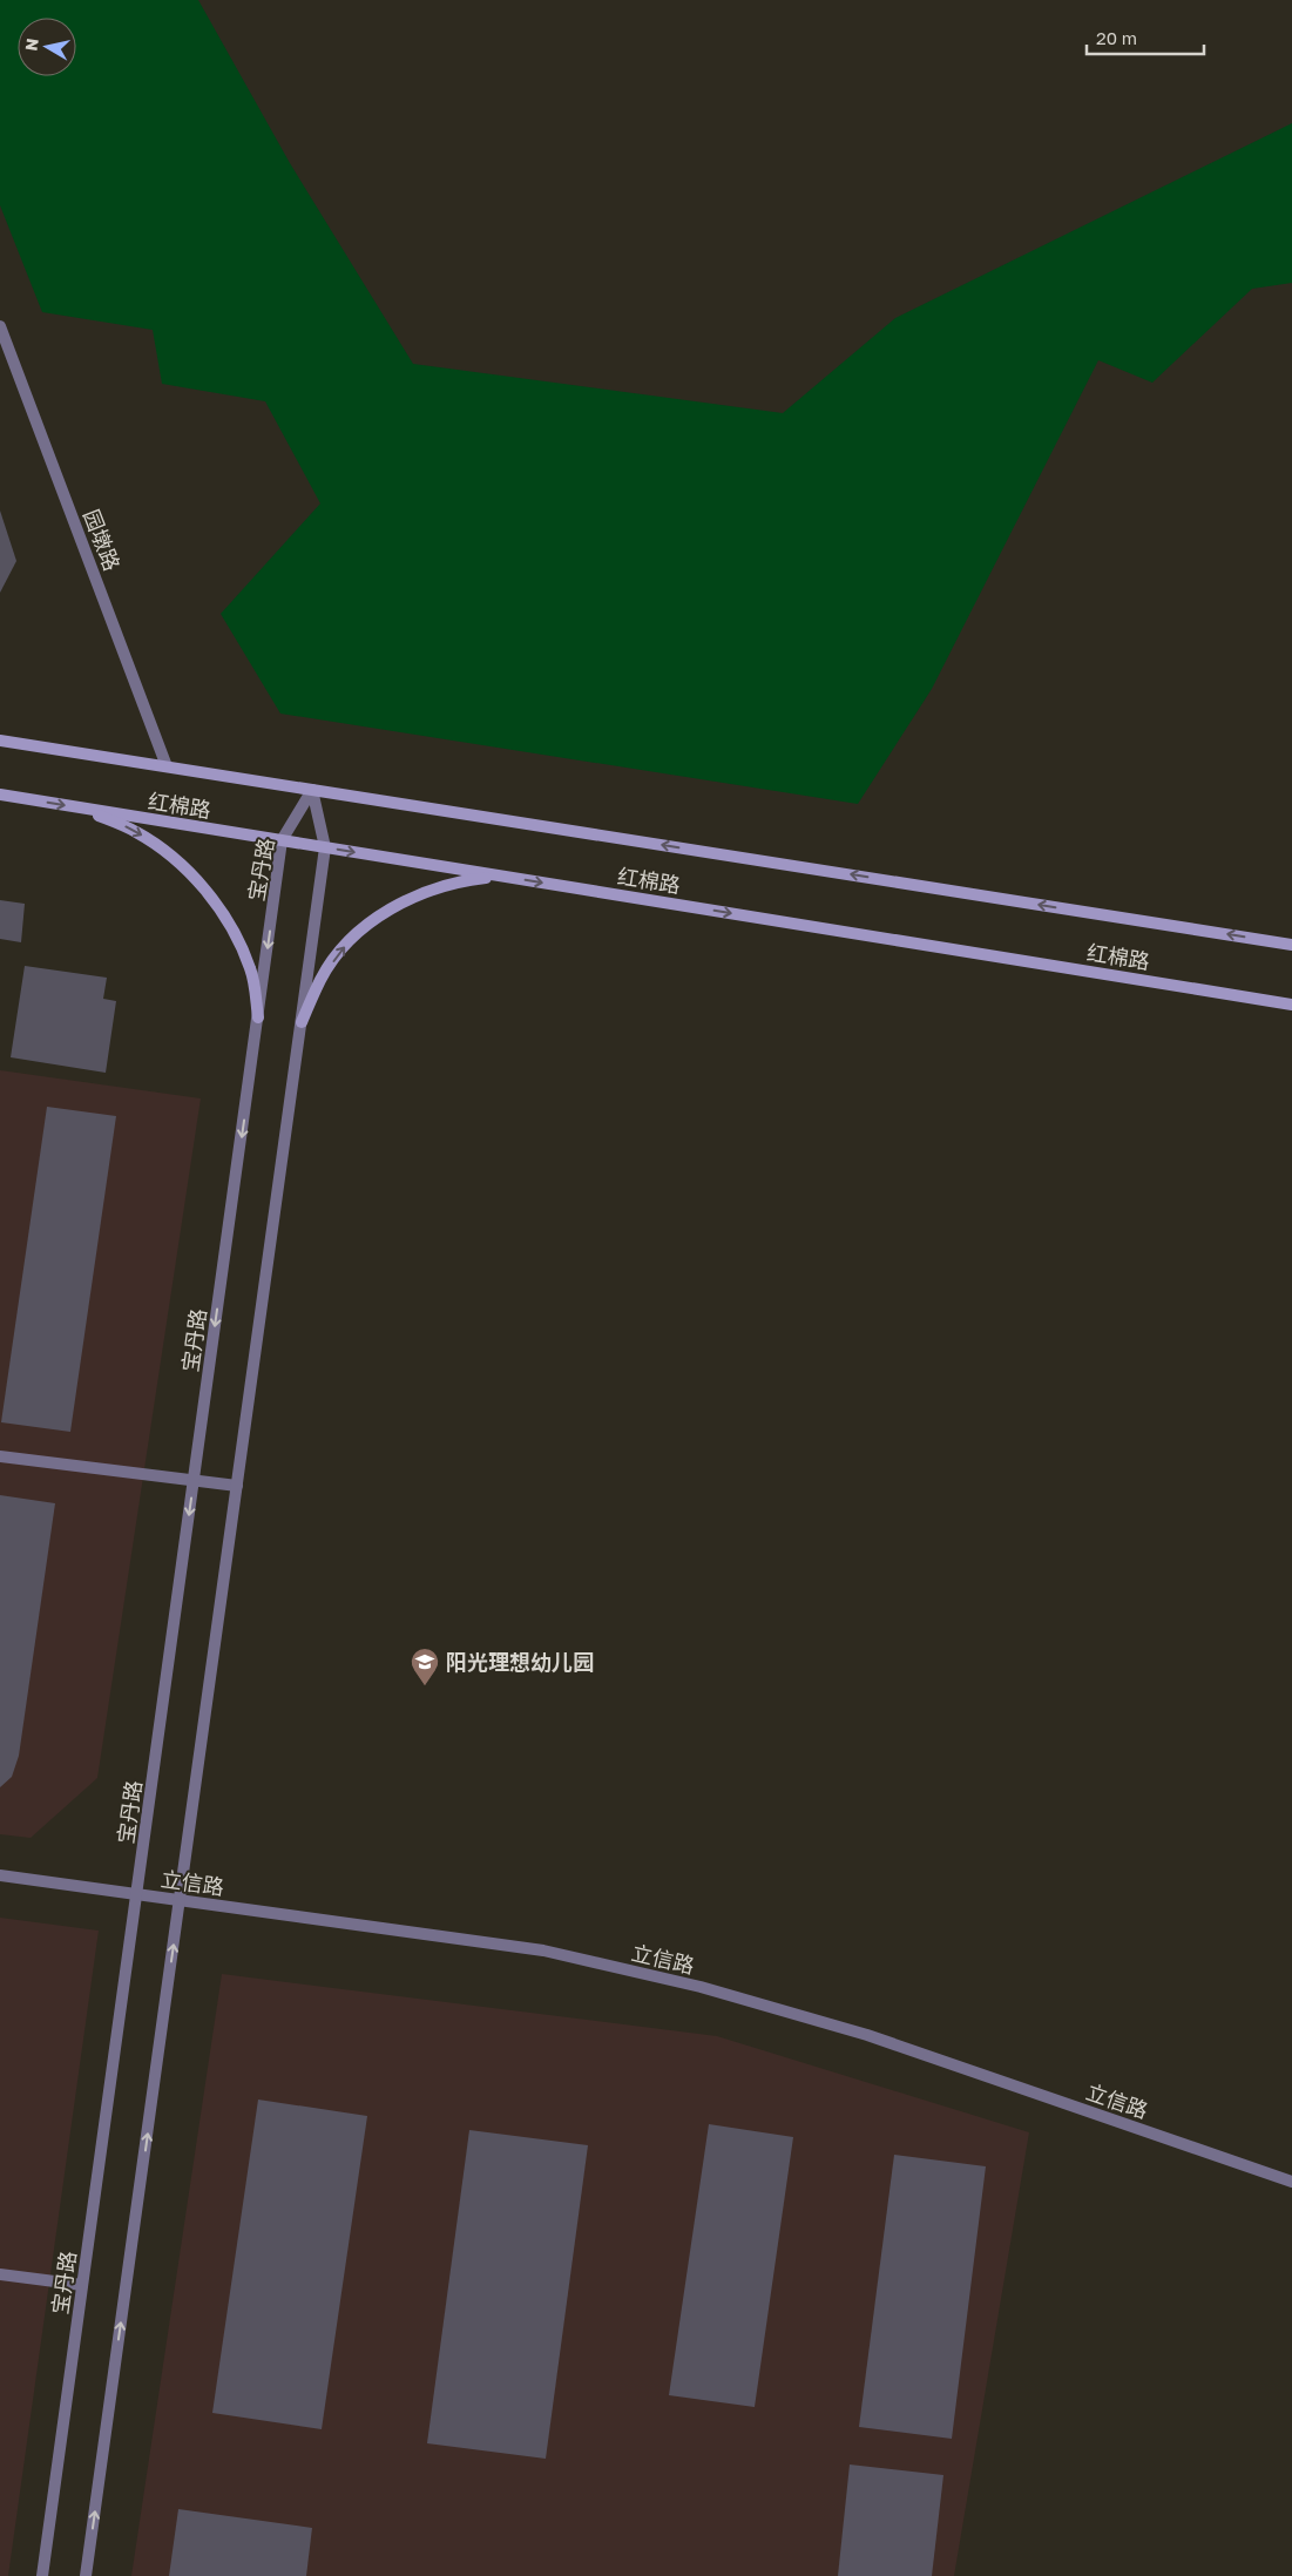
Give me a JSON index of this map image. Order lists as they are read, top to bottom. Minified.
{"streets":{"main road":["红棉路"],"street":["园墩路","宝丹路","立信路"]},"crossings":[["园墩路","红棉路"],["红棉路","宝丹路"],["宝丹路","立信路"]],"places":{"school or university":["阳光理想幼儿园"]},"scale_bar":"20 m","north":"left"}
